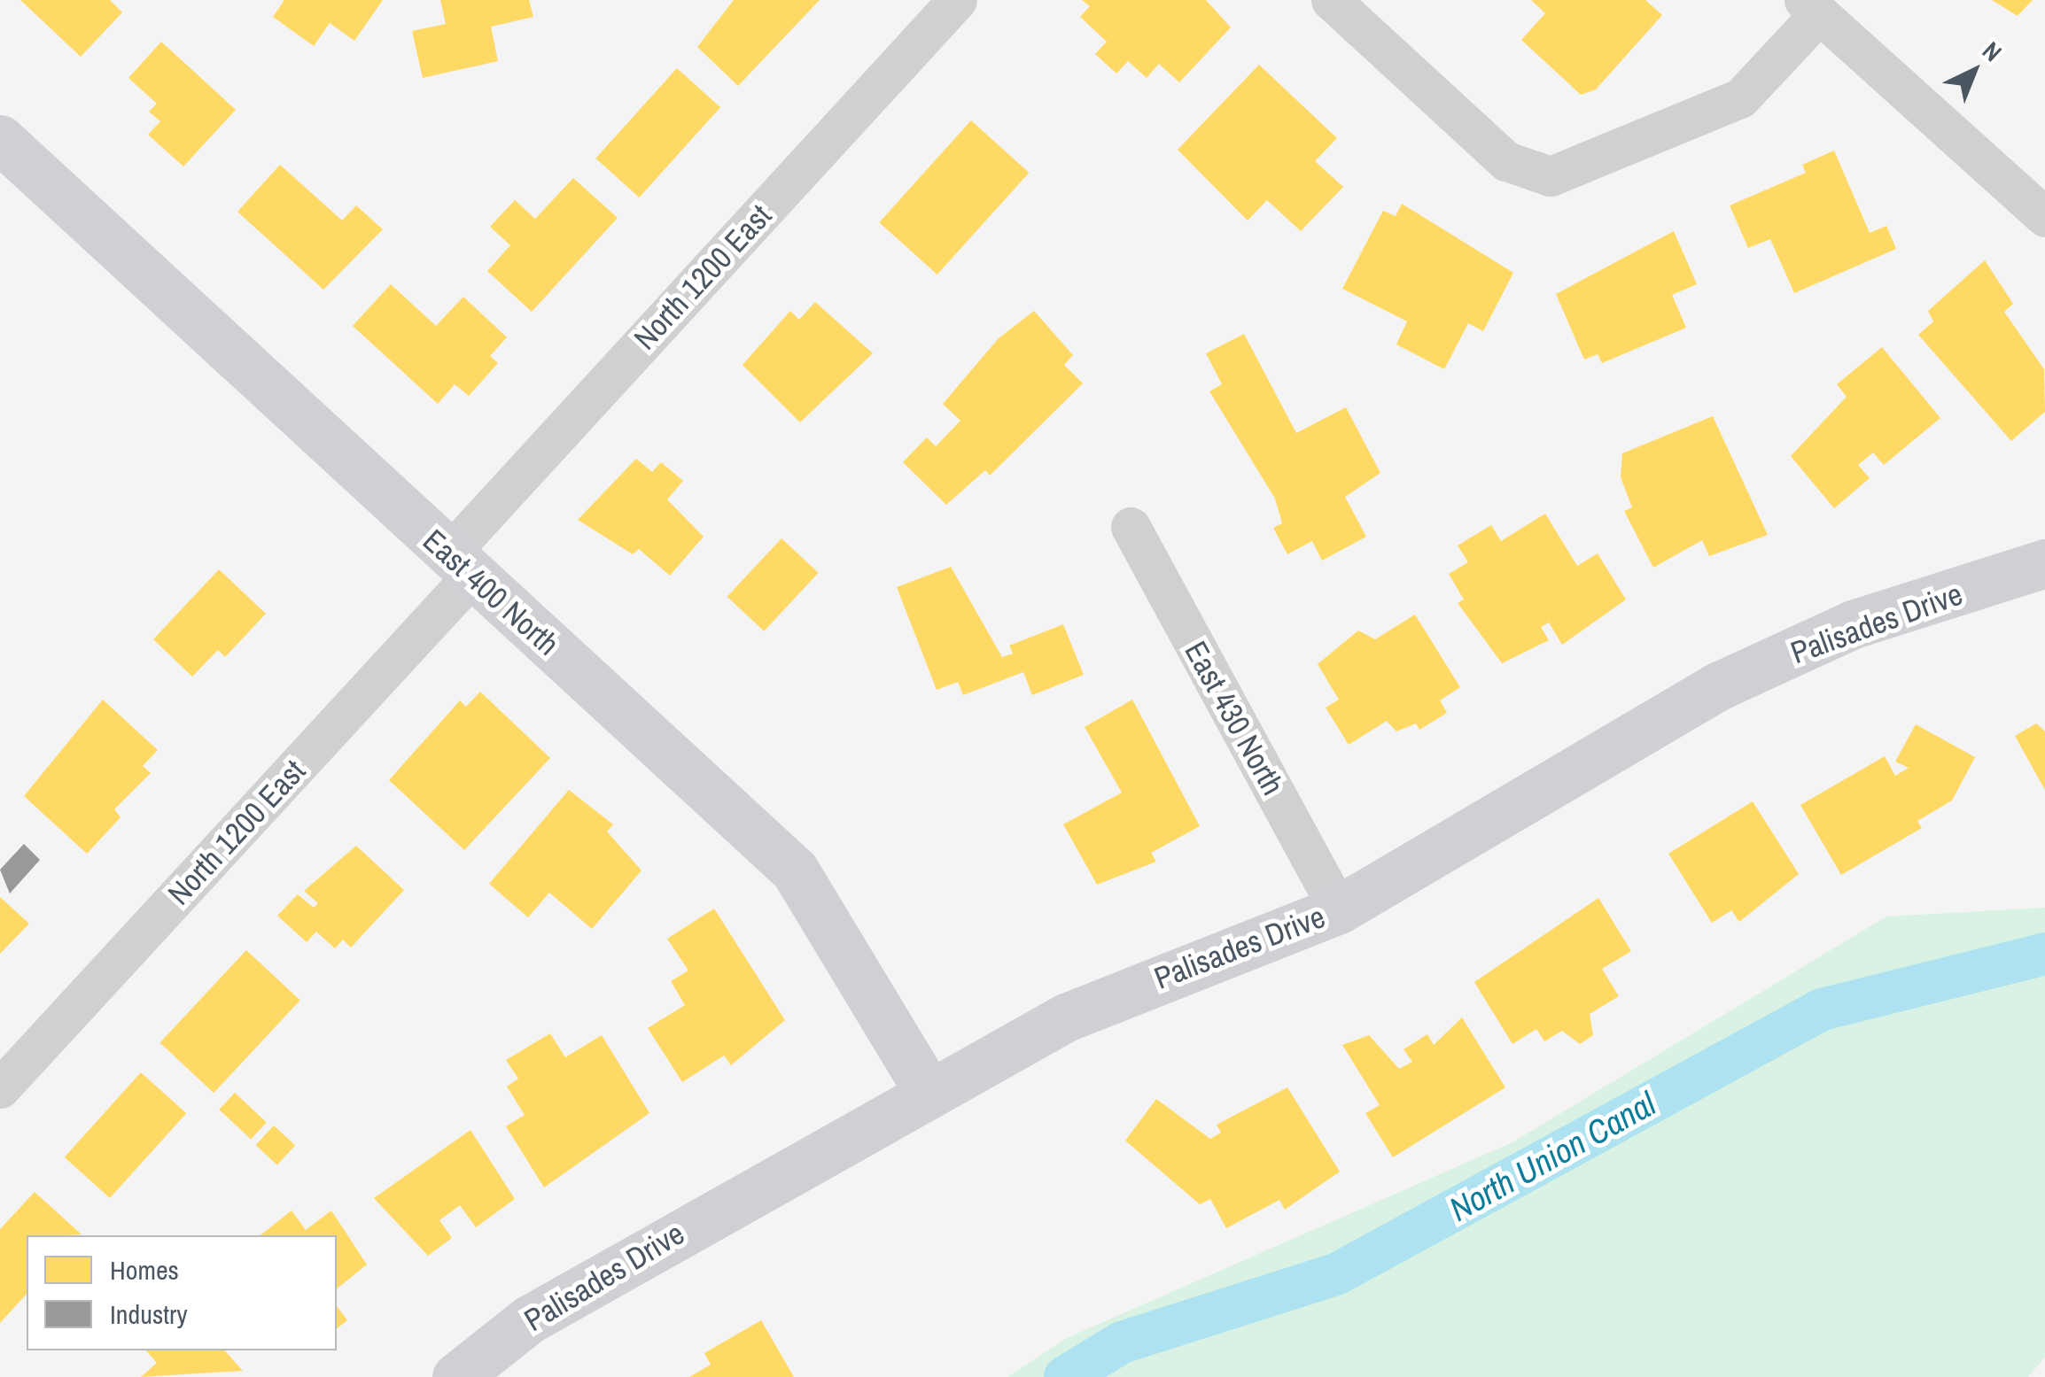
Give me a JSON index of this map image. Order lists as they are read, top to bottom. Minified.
{"streets":{"street":["North 1200 East","East 400 North","Palisades Drive","East 430 North"]},"crossings":[["North 1200 East","East 400 North"],["East 400 North","Palisades Drive"],["Palisades Drive","East 430 North"]],"water":["North Union Canal"],"legend":["Homes","Industry"],"north":"top right"}
